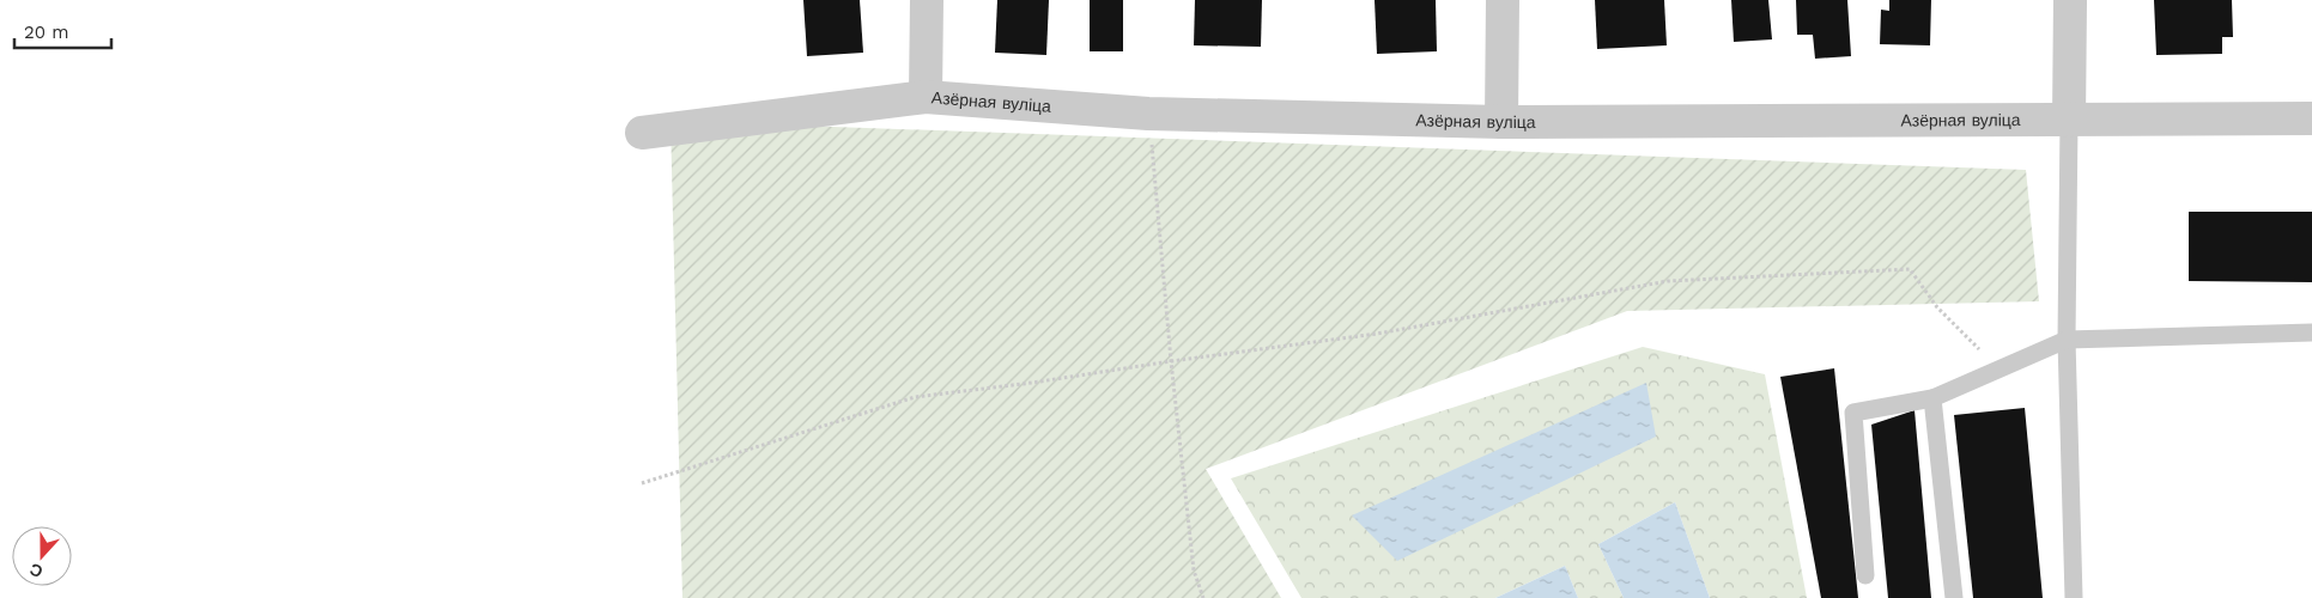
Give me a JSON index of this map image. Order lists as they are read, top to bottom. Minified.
{"streets":{"street":["Азёрная вуліца"]},"scale_bar":"20 m","north":"bottom"}
